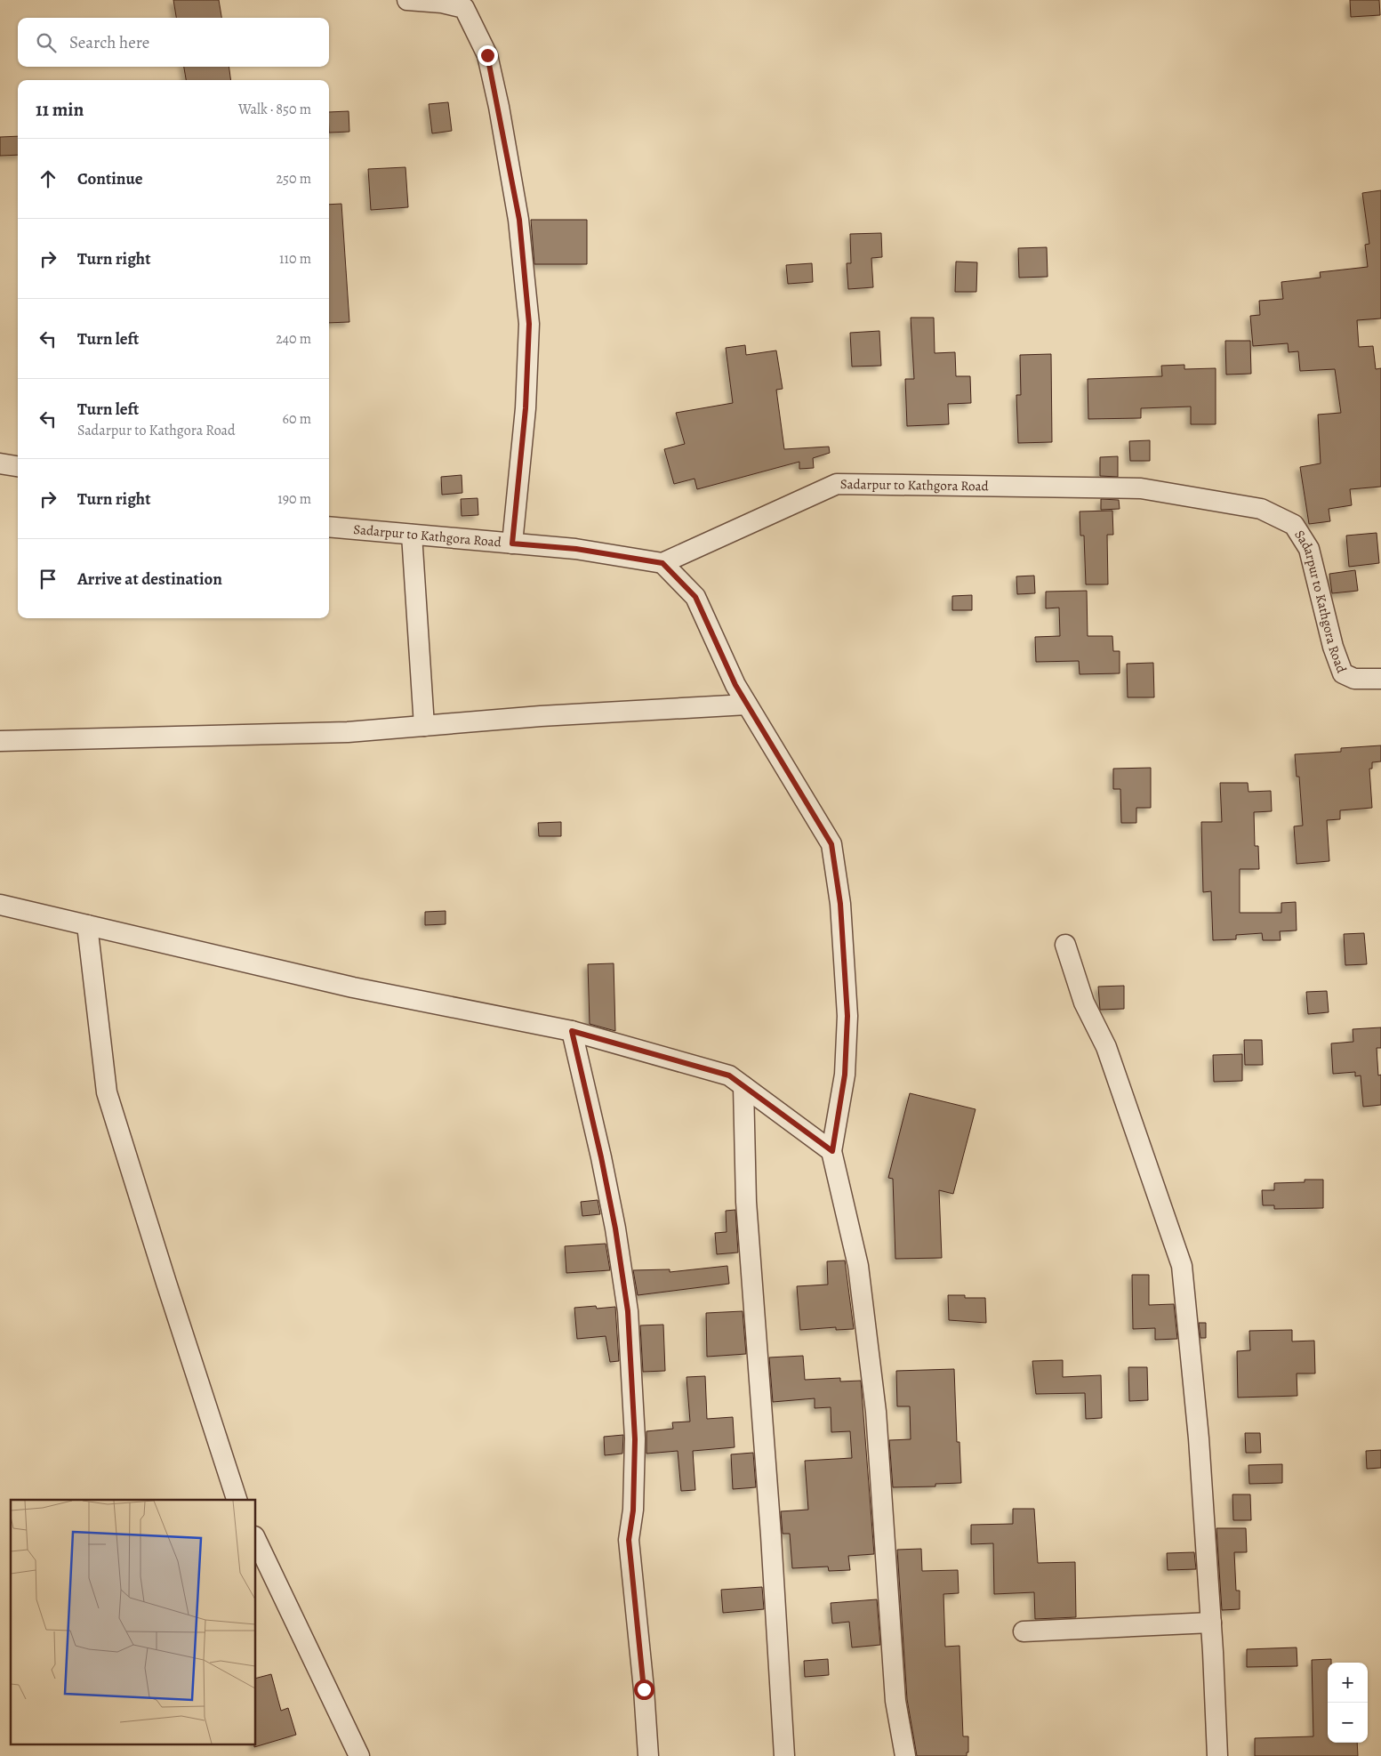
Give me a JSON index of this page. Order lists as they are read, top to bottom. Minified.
{"streets":{"street":["Sadarpur to Kathgora Road"]},"page":{"search":"Search here","heading":["11 min","Walk · 850 m"],"list":[["Continue","250 m"],["Turn right","110 m"],["Turn left","240 m"],["Turn left","Sadarpur to Kathgora Road","60 m"],["Turn right","190 m"],"Arrive at destination"],"map_buttons":["+","−"]}}
